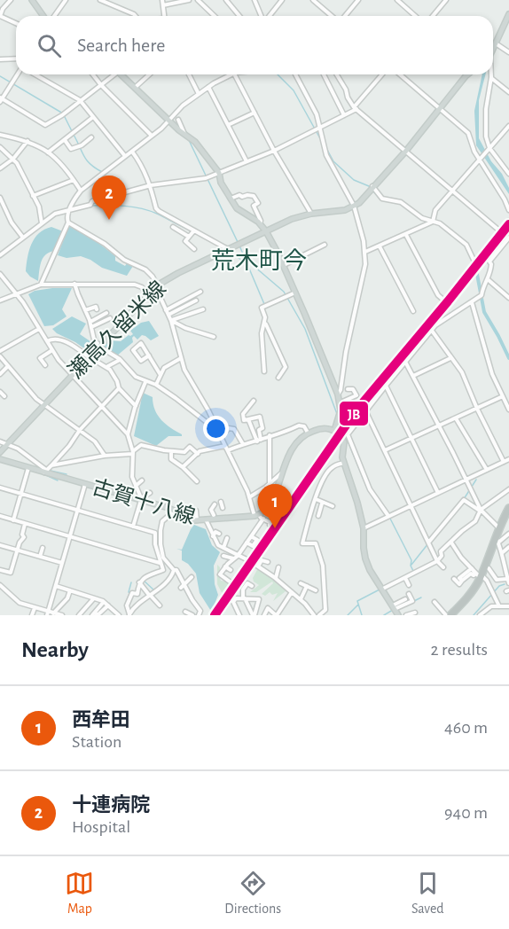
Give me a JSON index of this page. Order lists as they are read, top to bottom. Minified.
{"streets":{"main road":["瀬高久留米線","古賀十八線"]},"districts":["荒木町今"],"lines":["transit line JB"],"page":{"search":"Search here","pins":["2","1"],"heading":["Nearby","2 results"],"list":[{"mark":"1","name":"西牟田","note":"Station","value":"460 m"},{"mark":"2","name":"十連病院","note":"Hospital","value":"940 m"}],"nav":["Map","Directions","Saved"]}}
